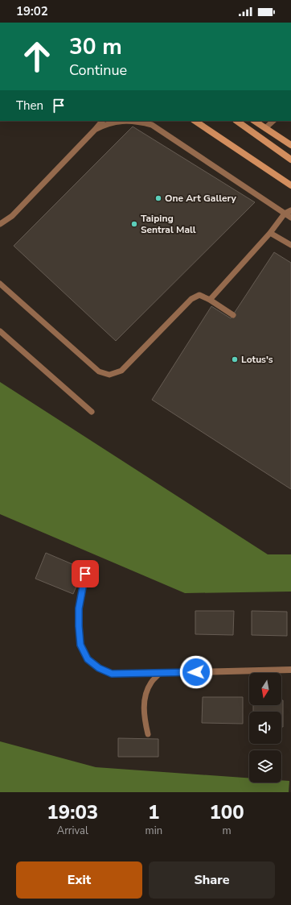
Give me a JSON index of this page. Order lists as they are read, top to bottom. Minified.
{"places":["One Art Gallery","Taiping Sentral Mall","Lotus's"],"north":"bottom","page":{"status":"19:02","turn":["30 m","Continue"],"then":"Then","eta":["19:03","Arrival","1","min","100","m"],"buttons":["Exit","Share"]}}
